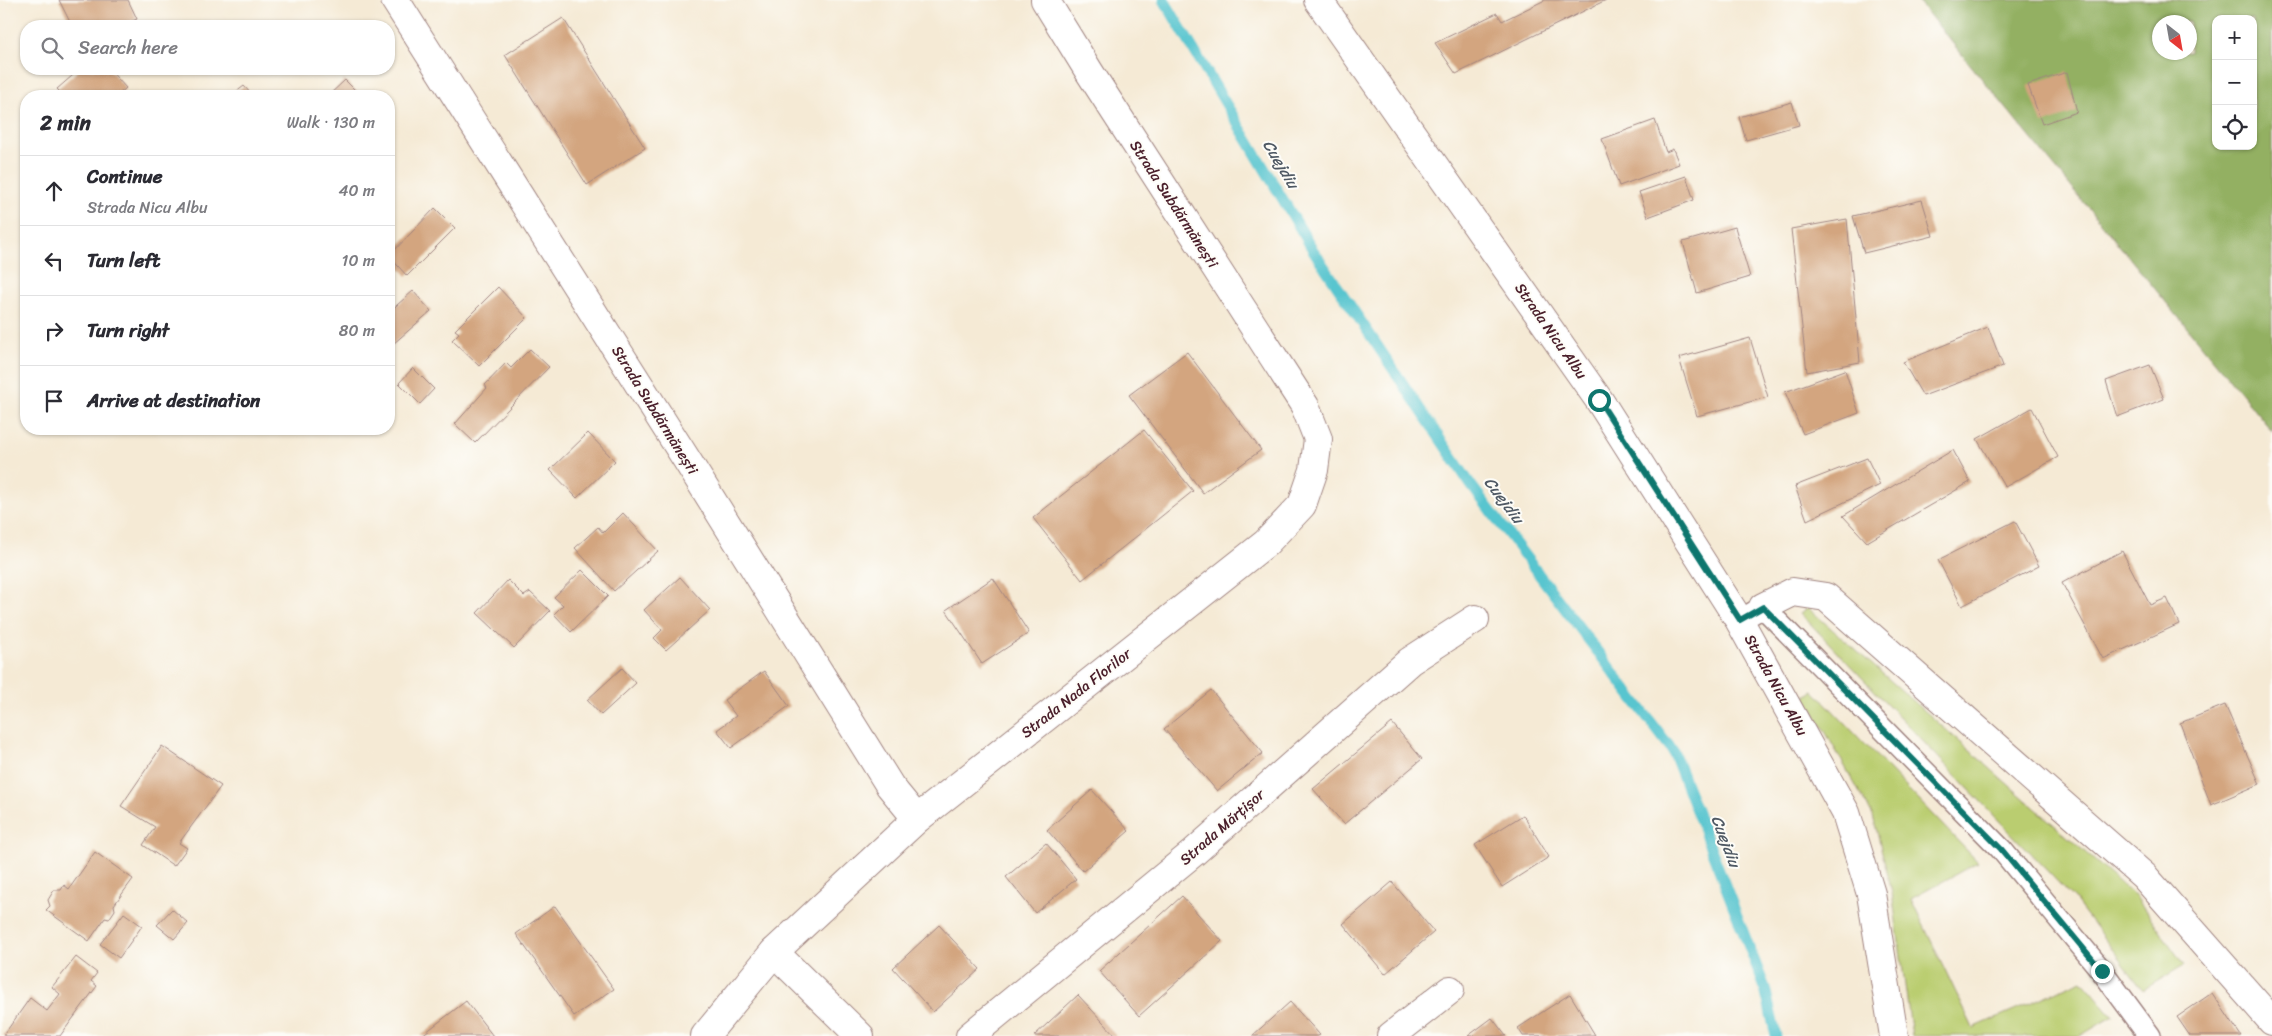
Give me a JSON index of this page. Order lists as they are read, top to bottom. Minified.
{"streets":{"street":["Strada Subdărmănești","Strada Nicu Albu","Strada Nada Florilor","Strada Mărțișor"]},"crossings":[["Strada Subdărmănești","Strada Nada Florilor"]],"water":["Cuejdiu"],"north":"bottom right","page":{"map_buttons":["+","−"],"search":"Search here","heading":["2 min","Walk · 130 m"],"list":[["Continue","Strada Nicu Albu","40 m"],["Turn left","10 m"],["Turn right","80 m"],"Arrive at destination"]}}
